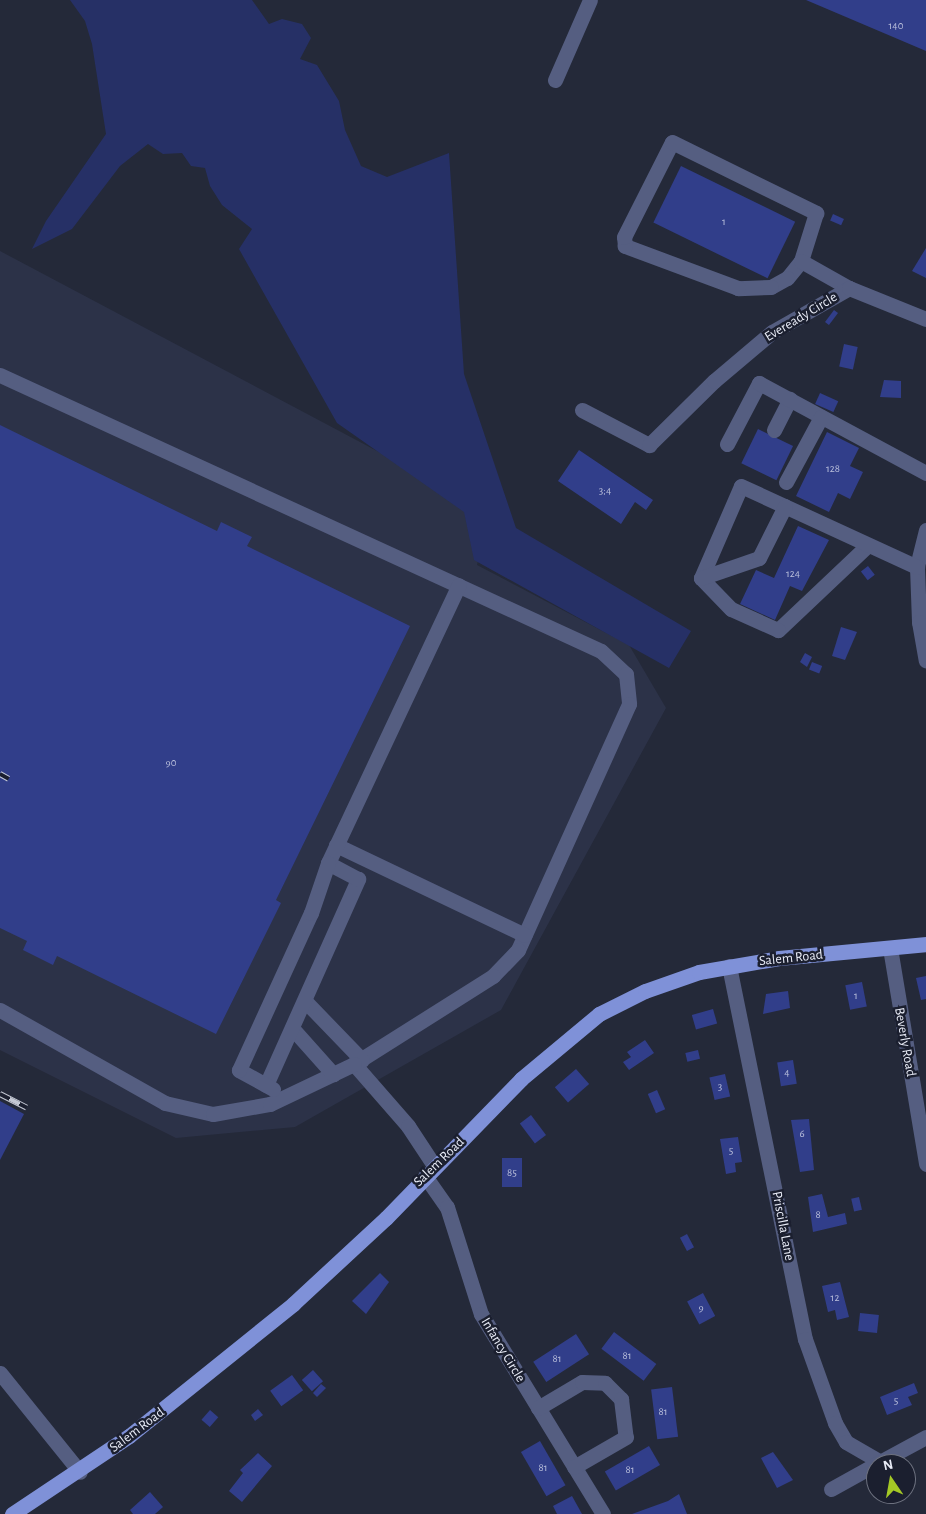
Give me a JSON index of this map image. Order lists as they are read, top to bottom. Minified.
{"streets":{"main road":["Salem Road"],"street":["Eveready Circle","Beverly Road","Priscilla Lane","Infancy Circle"]},"crossings":[["Salem Road","Beverly Road"],["Salem Road","Priscilla Lane"],["Salem Road","Infancy Circle"]],"house_numbers":["140","1","128","3;4","124","90","1","4","3","6","5","85","8","12","9","81","81","5","81","81","81"],"north":"top"}
